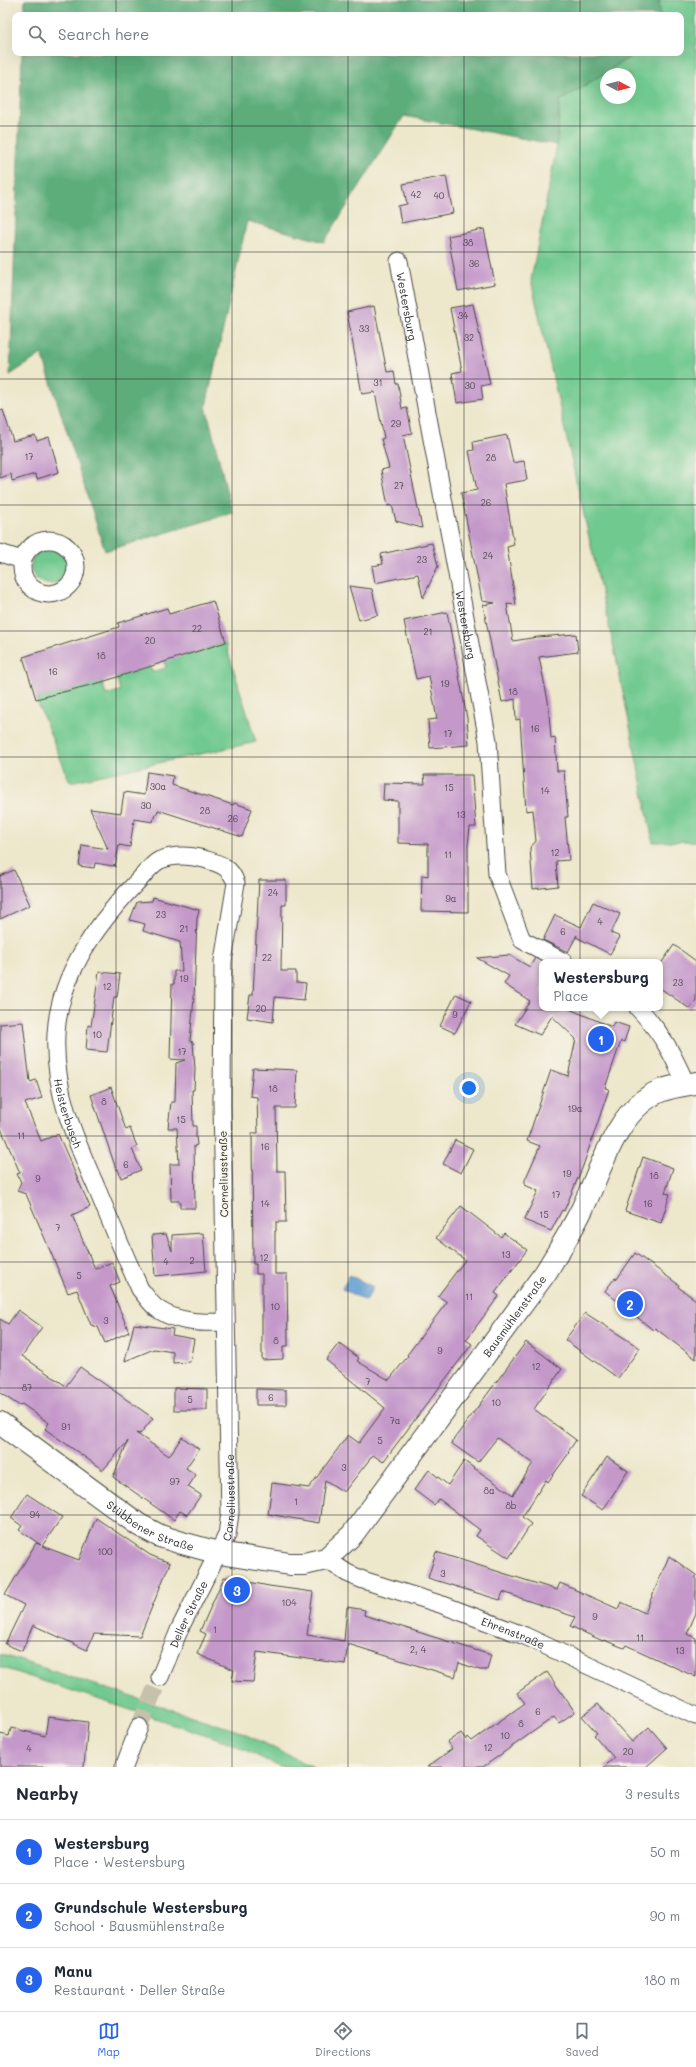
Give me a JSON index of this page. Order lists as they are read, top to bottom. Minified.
{"streets":{"street":["Westersburg","Heisterbusch","Corneliusstraße","Bausmühlenstraße","Stübbener Straße","Deller Straße","Ehrenstraße"]},"crossings":[["Heisterbusch","Corneliusstraße"],["Corneliusstraße","Stübbener Straße"],["Corneliusstraße","Deller Straße"],["Bausmühlenstraße","Stübbener Straße"],["Bausmühlenstraße","Ehrenstraße"],["Stübbener Straße","Deller Straße"],["Stübbener Straße","Ehrenstraße"]],"house_numbers":["42","40","38","36","34","33","32","31","30","29","17","28","27","26","24","23","22","21","20","18","16","19","18","16","17","30a","15","14","30","28","13","26","12","11","24","9a","23","4","21","6","22","19","23","12","20","9","10","17","18","8","19a","15","11","16","6","19","18","9","17","14","16","15","7","13","12","2","4","5","11","10","3","8","9","12","7","87","6","5","10","7a","91","5","3","97","8a","1","8b","94","100","3","104","9","1","11","2, 4","13","6","8","10","12","4","20"],"north":"right","page":{"search":"Search here","popup":["Westersburg","Place"],"pins":["1","2","3"],"heading":["Nearby","3 results"],"list":[{"mark":"1","name":"Westersburg","note":"Place · Westersburg","value":"50 m"},{"mark":"2","name":"Grundschule Westersburg","note":"School · Bausmühlenstraße","value":"90 m"},{"mark":"3","name":"Manu","note":"Restaurant · Deller Straße","value":"180 m"}],"nav":["Map","Directions","Saved"]}}
